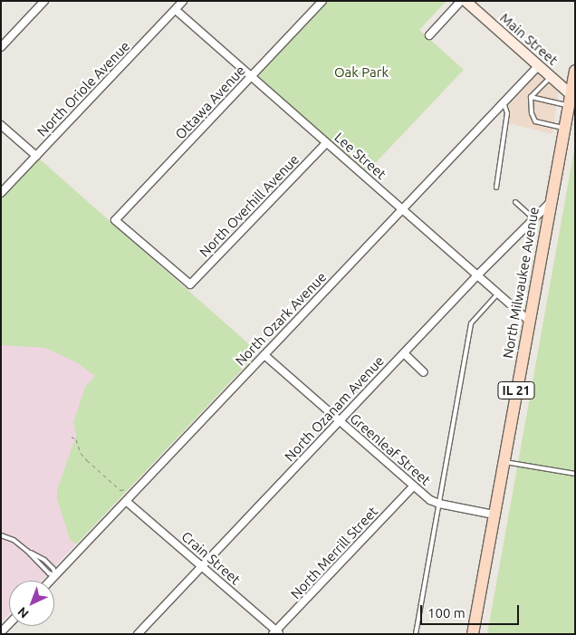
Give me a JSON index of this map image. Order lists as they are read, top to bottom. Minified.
{"streets":{"main road":["North Milwaukee Avenue","IL 21"],"street":["Main Street","North Oriole Avenue","Ottawa Avenue","Lee Street","North Overhill Avenue","North Ozark Avenue","North Ozanam Avenue","Greenleaf Street","North Merrill Street","Crain Street"]},"crossings":[["Main Street","North Milwaukee Avenue"],["Main Street","North Ozark Avenue"],["North Oriole Avenue","Lee Street"],["Ottawa Avenue","Lee Street"],["Ottawa Avenue","North Overhill Avenue"],["Lee Street","North Overhill Avenue"],["Lee Street","North Milwaukee Avenue"],["Lee Street","North Ozark Avenue"],["Lee Street","North Ozanam Avenue"],["North Milwaukee Avenue","North Ozanam Avenue"],["North Milwaukee Avenue","Greenleaf Street"],["North Ozark Avenue","Greenleaf Street"],["North Ozark Avenue","Crain Street"],["North Ozanam Avenue","Greenleaf Street"],["North Ozanam Avenue","Crain Street"],["Greenleaf Street","North Merrill Street"],["North Merrill Street","Crain Street"]],"parks":["Oak Park"],"scale_bar":"100 m","north":"bottom left"}
